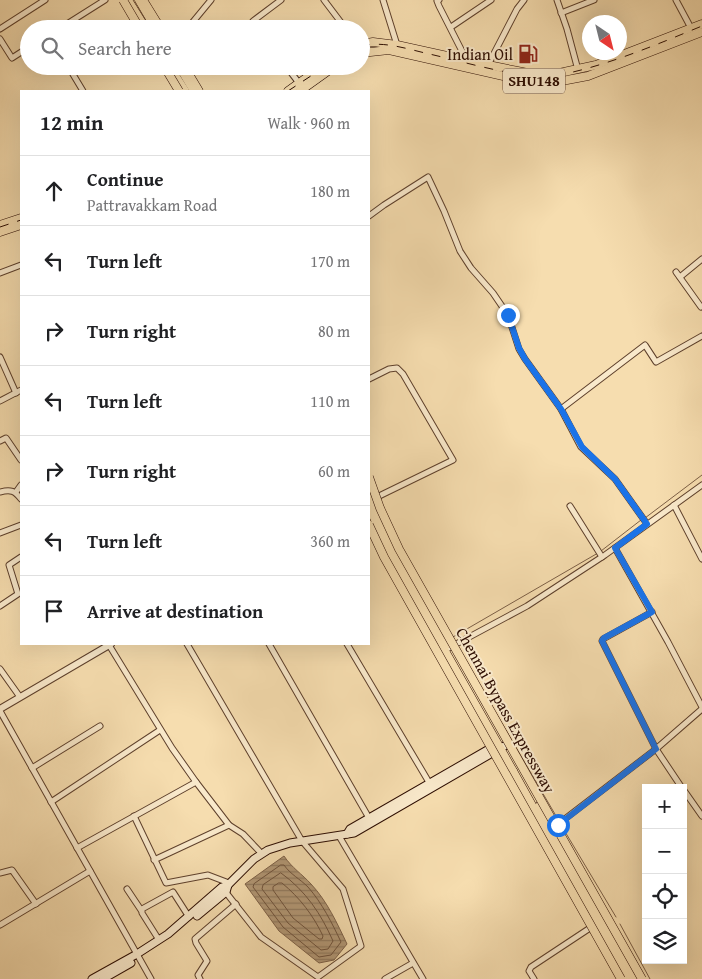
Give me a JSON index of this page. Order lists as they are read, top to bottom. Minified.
{"streets":{"main road":["SHU148","Chennai Bypass Expressway"]},"places":{"fuel station":["Indian Oil"]},"north":"bottom right","page":{"search":"Search here","heading":["12 min","Walk · 960 m"],"list":[["Continue","Pattravakkam Road","180 m"],["Turn left","170 m"],["Turn right","80 m"],["Turn left","110 m"],["Turn right","60 m"],["Turn left","360 m"],"Arrive at destination"],"map_buttons":["+","−"]}}
